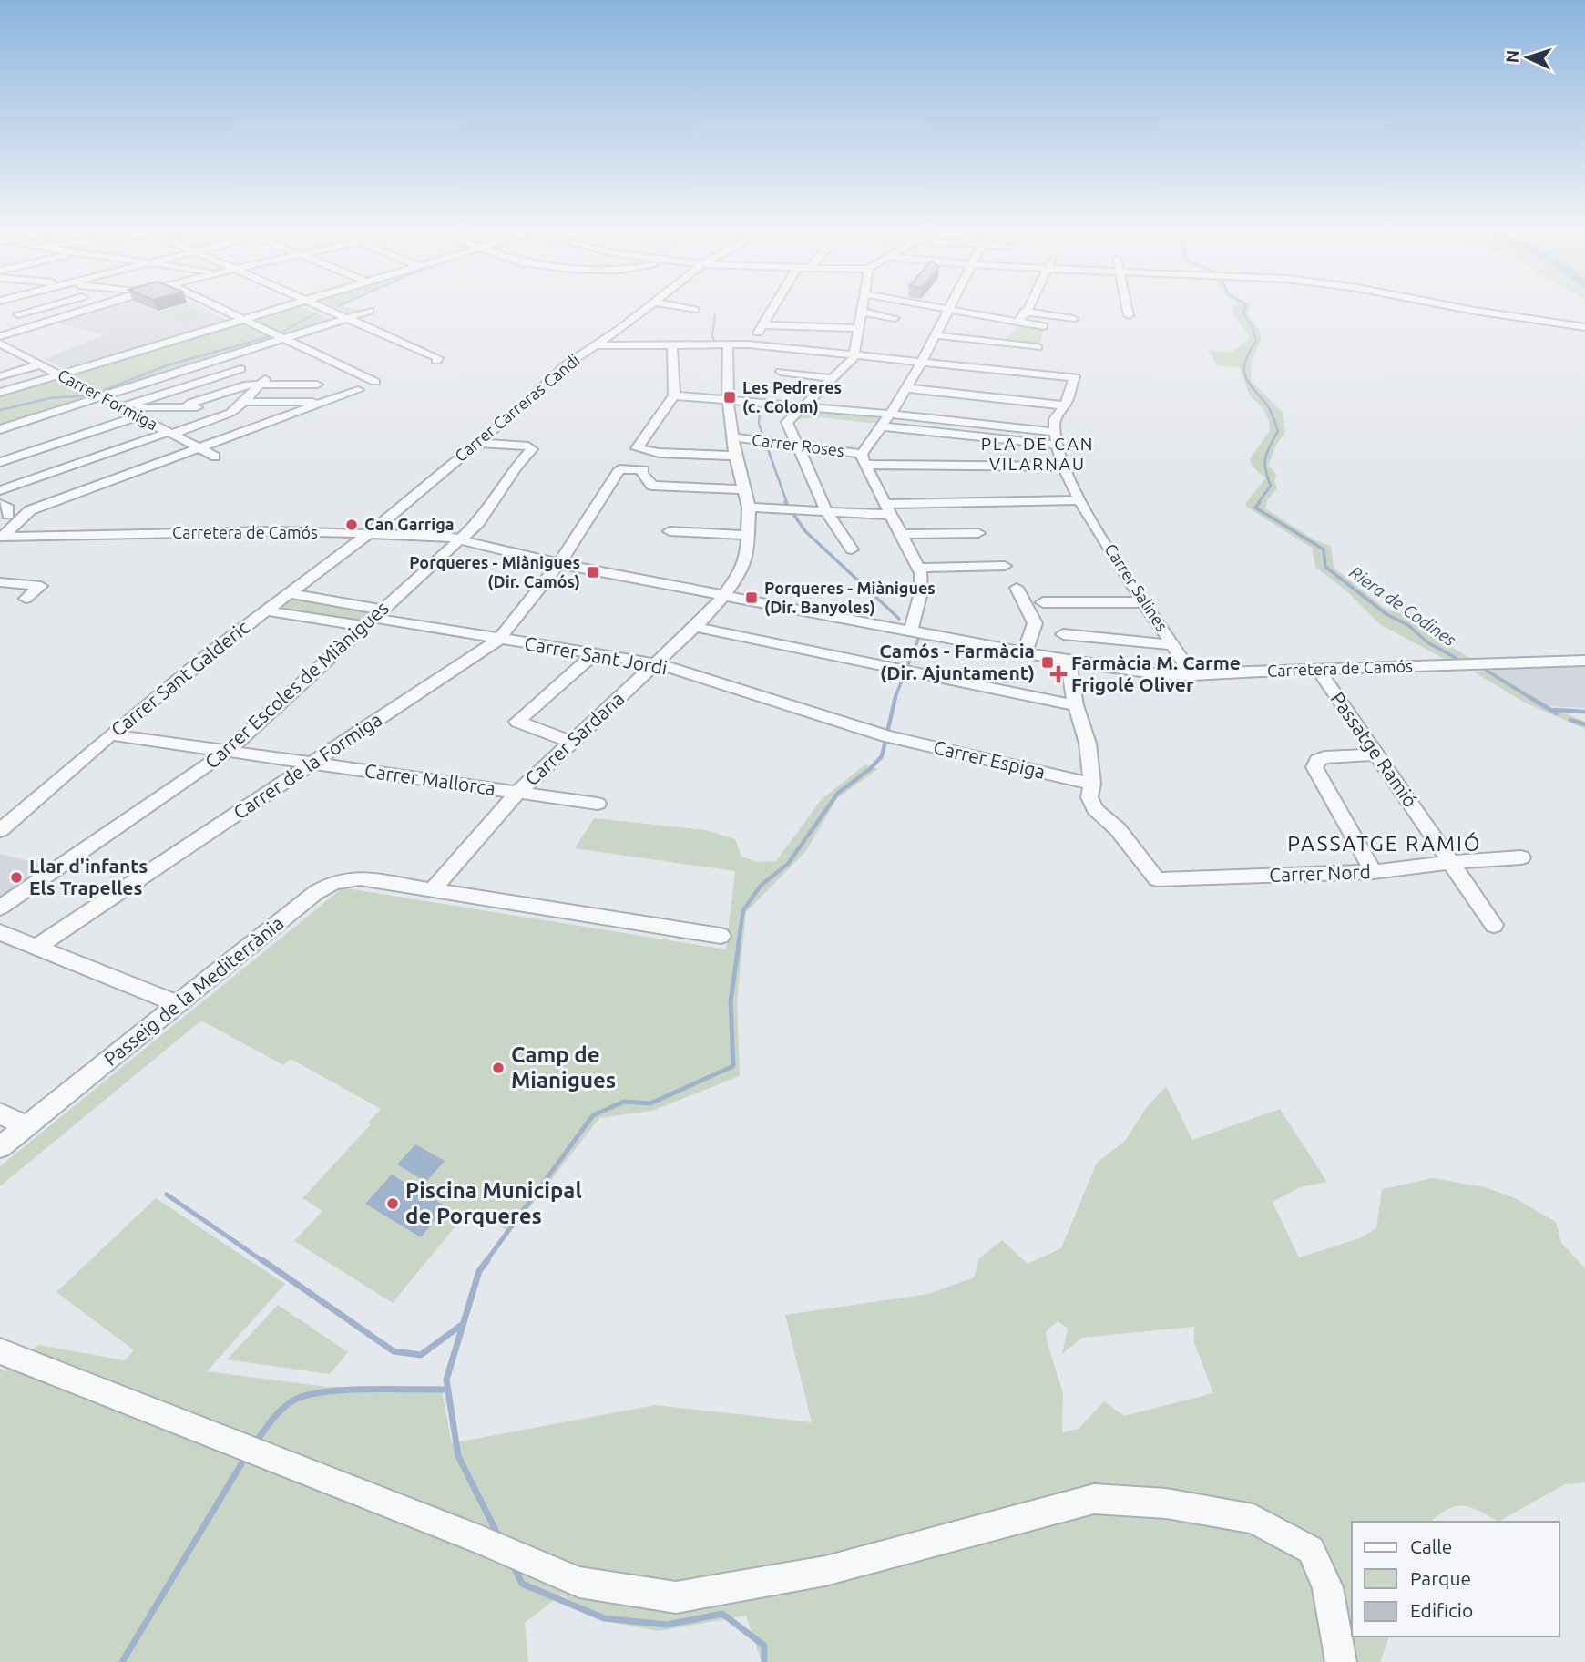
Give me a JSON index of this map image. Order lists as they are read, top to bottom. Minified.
{"streets":{"street":["Carrer Formiga","Carrer Carreras Candi","Carrer Roses","Carretera de Camós","Carrer Salines","Carrer Sant Jordi","Carrer Sant Galderic","Carrer Escoles de Miànigues","Carrer Sardana","Passatge Ramió","Carrer Espiga","Carrer de la Formiga","Carrer Mallorca","Carrer Nord","Passeig de la Mediterrània"]},"crossings":[["Carrer Carreras Candi","Carretera de Camós"],["Carrer Carreras Candi","Carrer Sant Galderic"],["Carrer Roses","Carrer Salines"],["Carrer Roses","Carrer Sardana"],["Carretera de Camós","Carrer Salines"],["Carretera de Camós","Carrer Sant Galderic"],["Carretera de Camós","Carrer Escoles de Miànigues"],["Carretera de Camós","Carrer Sardana"],["Carretera de Camós","Passatge Ramió"],["Carretera de Camós","Carrer de la Formiga"],["Carrer Sant Jordi","Carrer Sant Galderic"],["Carrer Sant Jordi","Carrer Escoles de Miànigues"],["Carrer Sant Jordi","Carrer Sardana"],["Carrer Sant Jordi","Carrer Espiga"],["Carrer Sant Jordi","Carrer de la Formiga"],["Carrer Sant Galderic","Carrer Mallorca"],["Carrer Escoles de Miànigues","Carrer Mallorca"],["Carrer Sardana","Carrer Mallorca"],["Carrer Sardana","Passeig de la Mediterrània"],["Passatge Ramió","Carrer Nord"],["Carrer Espiga","Carrer Nord"],["Carrer de la Formiga","Carrer Mallorca"]],"districts":["PLA DE CAN VILARNAU","PASSATGE RAMIÓ"],"water":["Riera de Codines"],"places":{"transit":["Les Pedreres (c. Colom)","Porqueres - Miànigues (Dir. Camós)","Porqueres - Miànigues (Dir. Banyoles)","Camós - Farmàcia (Dir. Ajuntament)"],"other":["Can Garriga","Llar d'infants Els Trapelles","Camp de Mianigues","Piscina Municipal de Porqueres"],"health":["Farmàcia M. Carme Frigolé Oliver"]},"legend":["Calle","Parque","Edificio"],"north":"left"}
